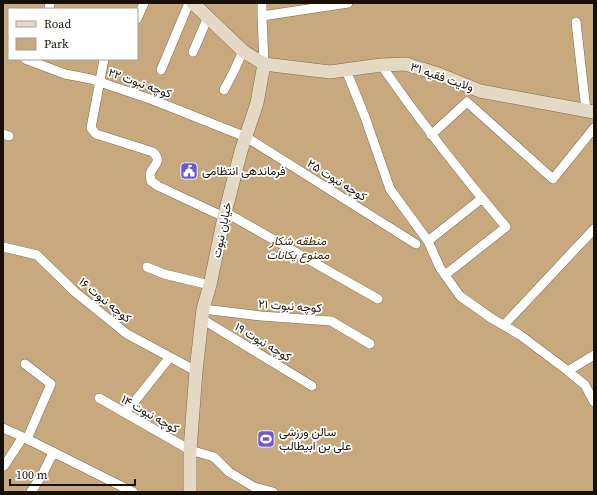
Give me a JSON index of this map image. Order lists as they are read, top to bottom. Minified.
{"streets":{"street":["ولایت فقیه ۳۱","کوچه نبوت ۲۲","کوچه نبوت ۲۵","خیابان نبوت","کوچه نبوت ۱۶","کوچه نبوت ۲۱","کوچه نبوت ۱۹","کوچه نبوت ۱۴"]},"crossings":[["ولایت فقیه ۳۱","خیابان نبوت"],["کوچه نبوت ۲۲","کوچه نبوت ۲۵"],["کوچه نبوت ۲۲","خیابان نبوت"],["کوچه نبوت ۲۵","خیابان نبوت"],["خیابان نبوت","کوچه نبوت ۱۶"],["خیابان نبوت","کوچه نبوت ۲۱"],["خیابان نبوت","کوچه نبوت ۱۹"],["خیابان نبوت","کوچه نبوت ۱۴"],["کوچه نبوت ۲۱","کوچه نبوت ۱۹"]],"parks":["منطقه شکار ممنوع یکانات"],"places":{"public building":["فرماندهی انتظامی"],"sports":["سالن ورزشی علی بن ابیطالب"]},"legend":["Road","Park"],"scale_bar":"100 m"}
